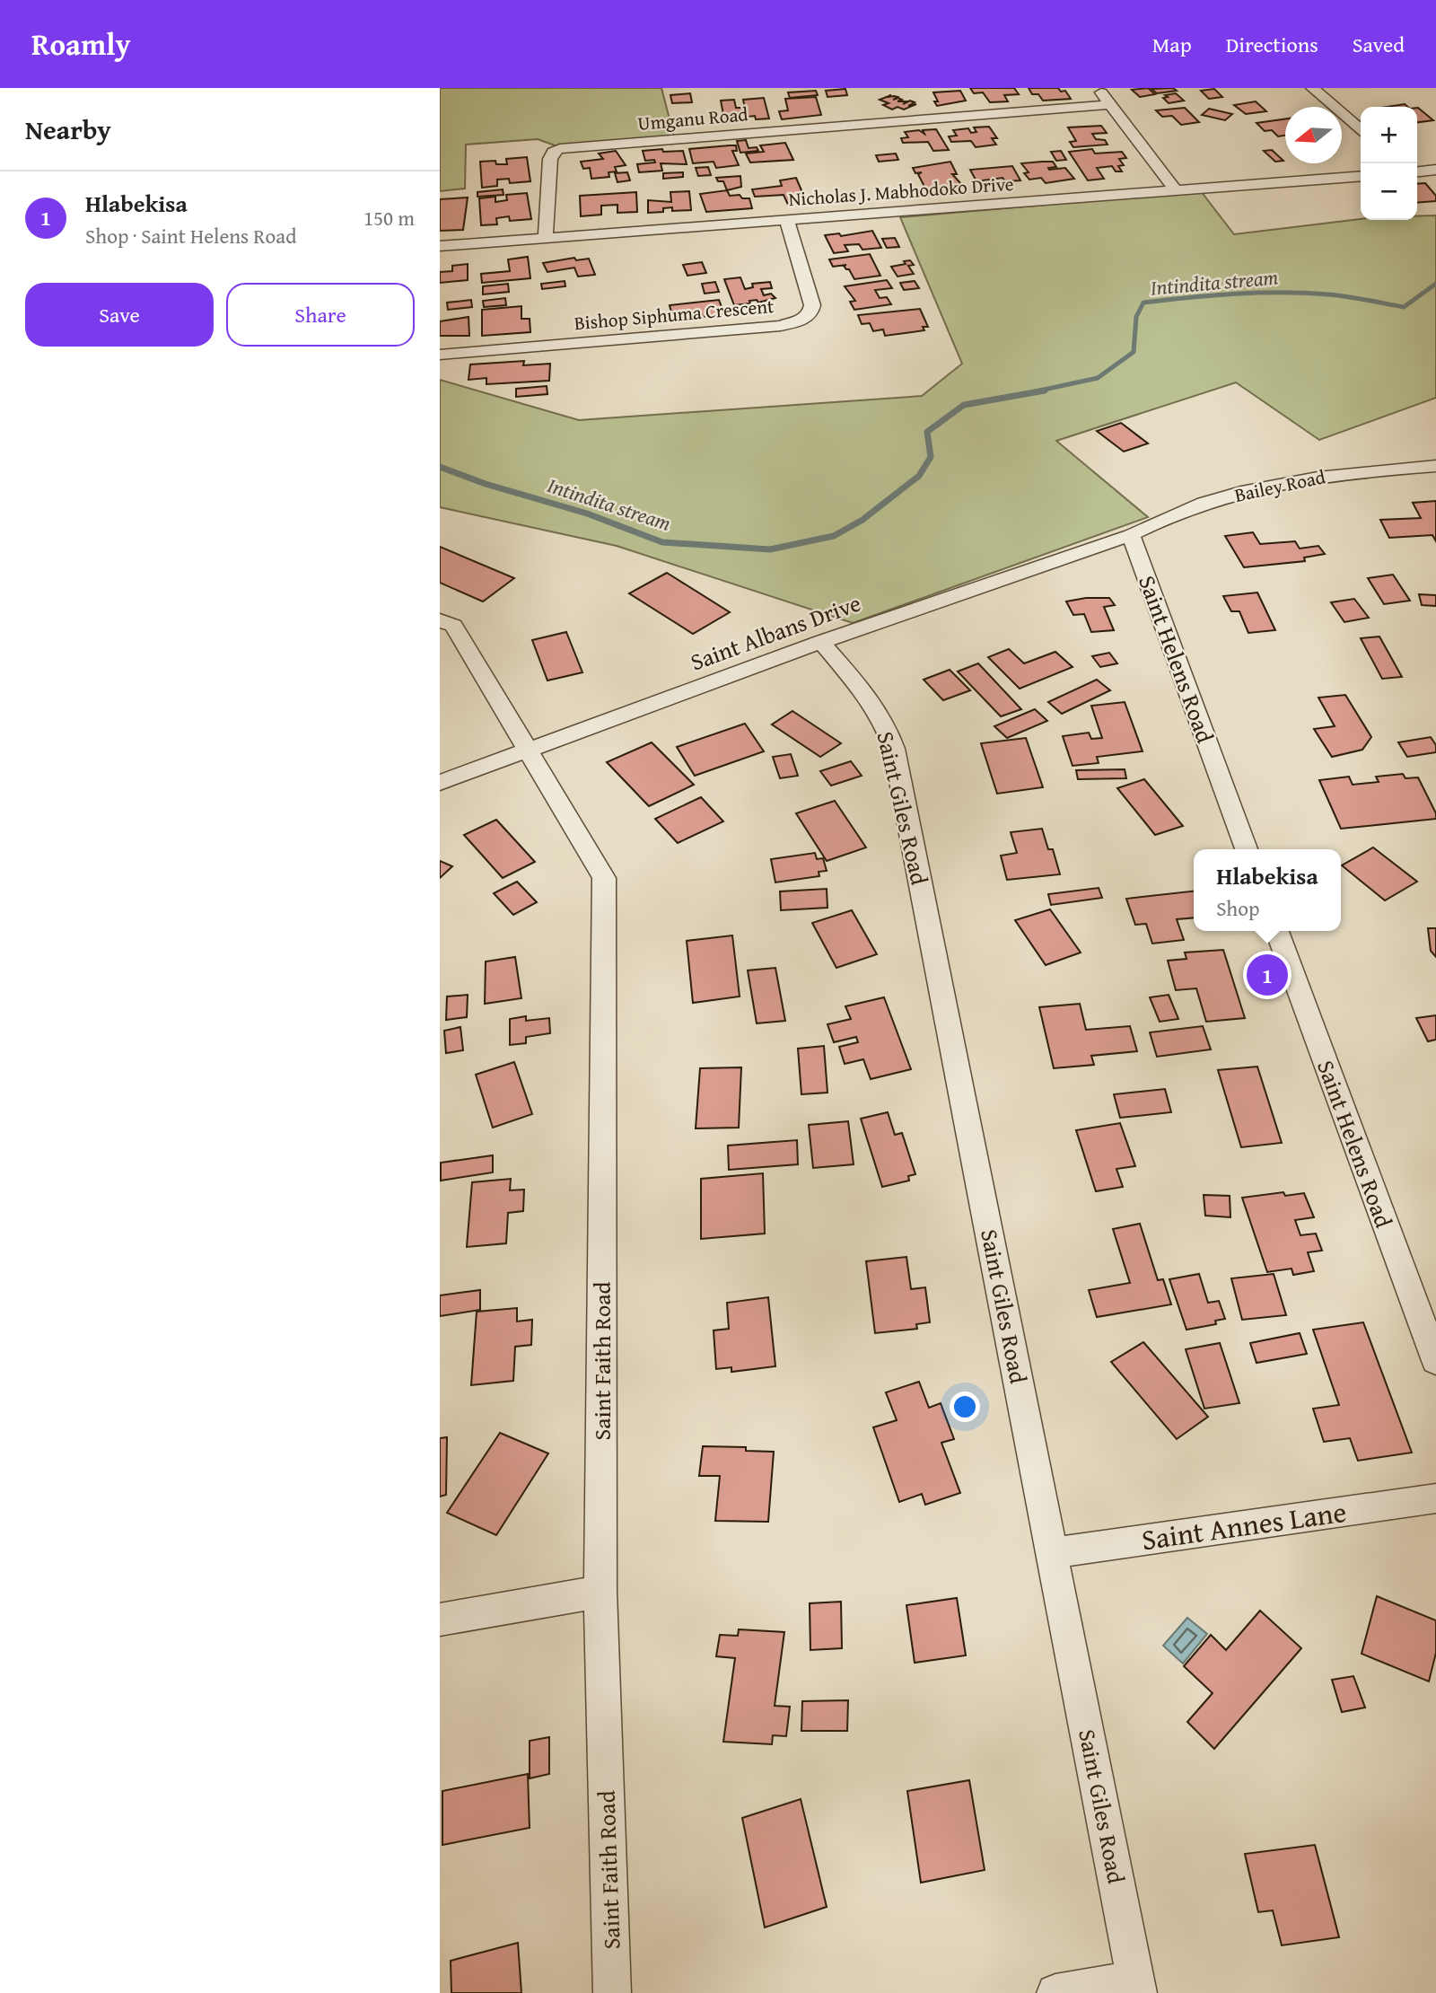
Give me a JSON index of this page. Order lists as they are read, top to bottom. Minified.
{"streets":{"street":["Umganu Road","Nicholas J. Mabhodoko Drive","Bishop Siphuma Crescent","Bailey Road","Saint Albans Drive","Saint Helens Road","Saint Giles Road","Saint Faith Road","Saint Annes Lane"]},"crossings":[["Umganu Road","Nicholas J. Mabhodoko Drive"],["Nicholas J. Mabhodoko Drive","Bishop Siphuma Crescent"],["Bailey Road","Saint Albans Drive"],["Bailey Road","Saint Helens Road"],["Saint Albans Drive","Saint Helens Road"],["Saint Albans Drive","Saint Giles Road"],["Saint Albans Drive","Saint Faith Road"],["Saint Giles Road","Saint Annes Lane"]],"water":["Intindita stream"],"north":"left","page":{"header":"Roamly","nav":["Map","Directions","Saved"],"heading":"Nearby","map_buttons":["+","−"],"list":[{"mark":"1","name":"Hlabekisa","note":"Shop · Saint Helens Road","value":"150 m"}],"buttons":["Save","Share"],"popup":["Hlabekisa","Shop"],"pins":"1"}}
